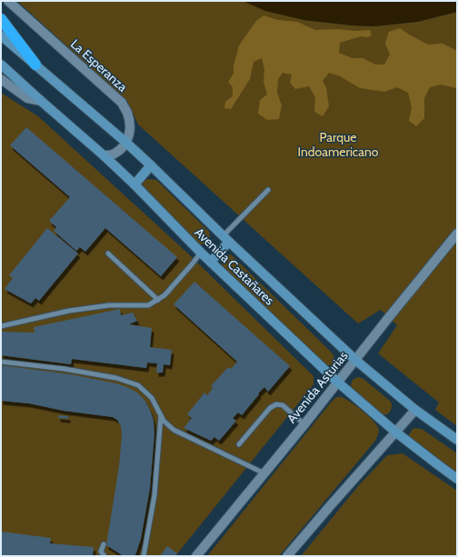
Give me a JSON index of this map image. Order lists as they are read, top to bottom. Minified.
{"streets":{"main road":["Avenida Castañares"],"street":["La Esperanza","Avenida Asturias"]},"crossings":[["La Esperanza","Avenida Castañares"],["Avenida Castañares","Avenida Asturias"]],"parks":["Parque Indoamericano"]}
